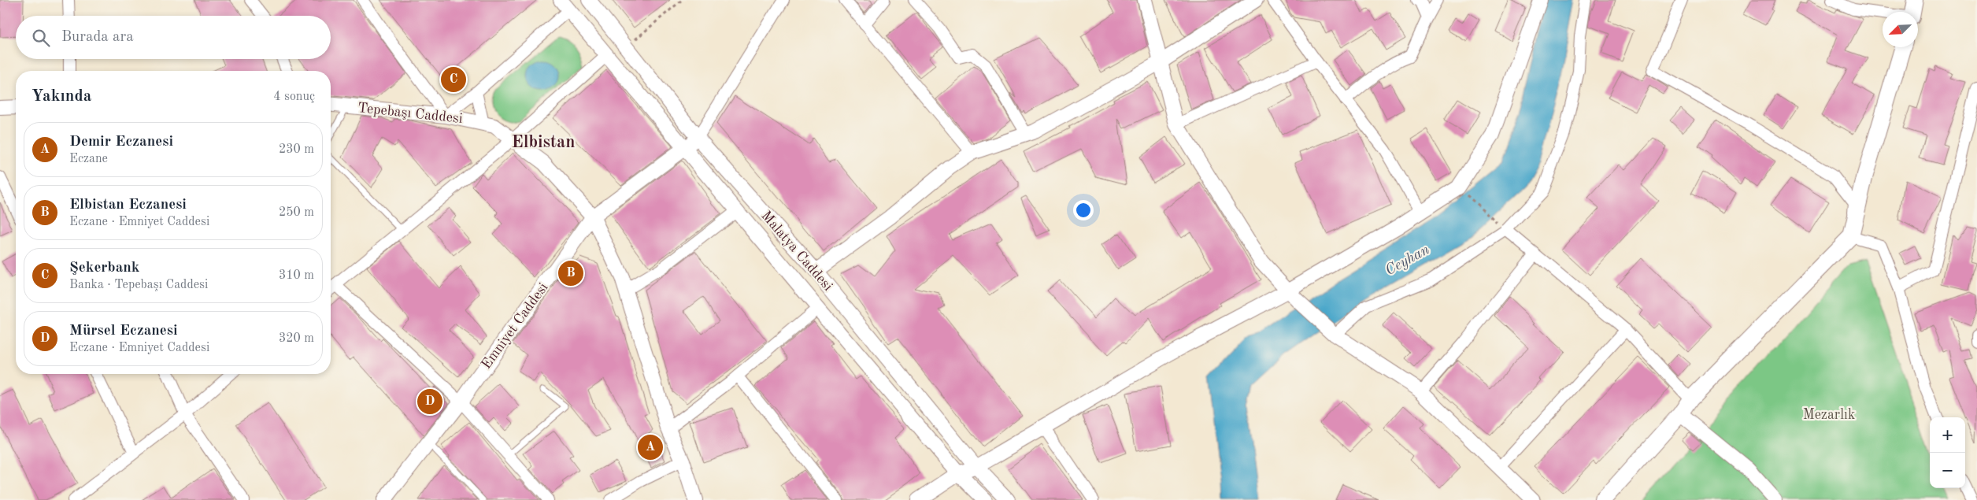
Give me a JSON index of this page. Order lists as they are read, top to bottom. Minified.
{"streets":{"street":["Tepebaşı Caddesi","Malatya Caddesi","Emniyet Caddesi"]},"crossings":[["Malatya Caddesi","Emniyet Caddesi"]],"districts":["Elbistan"],"water":["Ceyhan"],"parks":["Mezarlık"],"north":"bottom left","page":{"search":"Burada ara","pins":["C","B","D","A"],"heading":["Yakında","4 sonuç"],"list":[{"mark":"A","name":"Demir Eczanesi","note":"Eczane","value":"230 m"},{"mark":"B","name":"Elbistan Eczanesi","note":"Eczane · Emniyet Caddesi","value":"250 m"},{"mark":"C","name":"Şekerbank","note":"Banka · Tepebaşı Caddesi","value":"310 m"},{"mark":"D","name":"Mürsel Eczanesi","note":"Eczane · Emniyet Caddesi","value":"320 m"}],"map_buttons":["+","−"]}}
